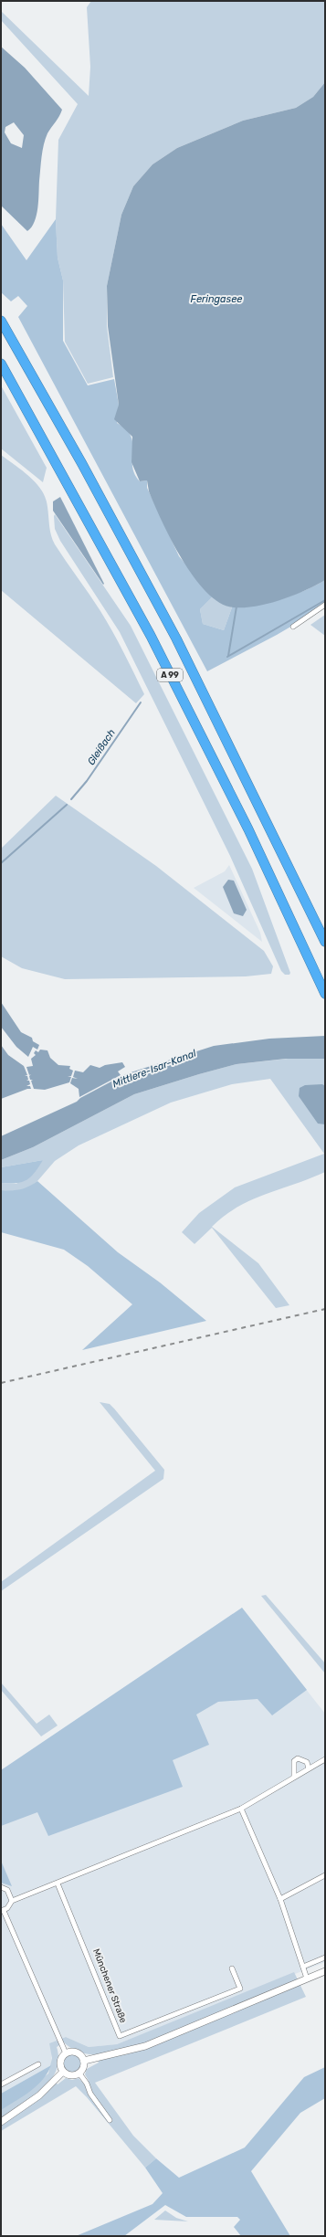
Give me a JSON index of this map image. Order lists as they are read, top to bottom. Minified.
{"streets":{"highway":["A 99"],"street":["Münchener Straße"]},"water":["Feringasee","Gleißach","Mittlere-Isar-Kanal"]}
